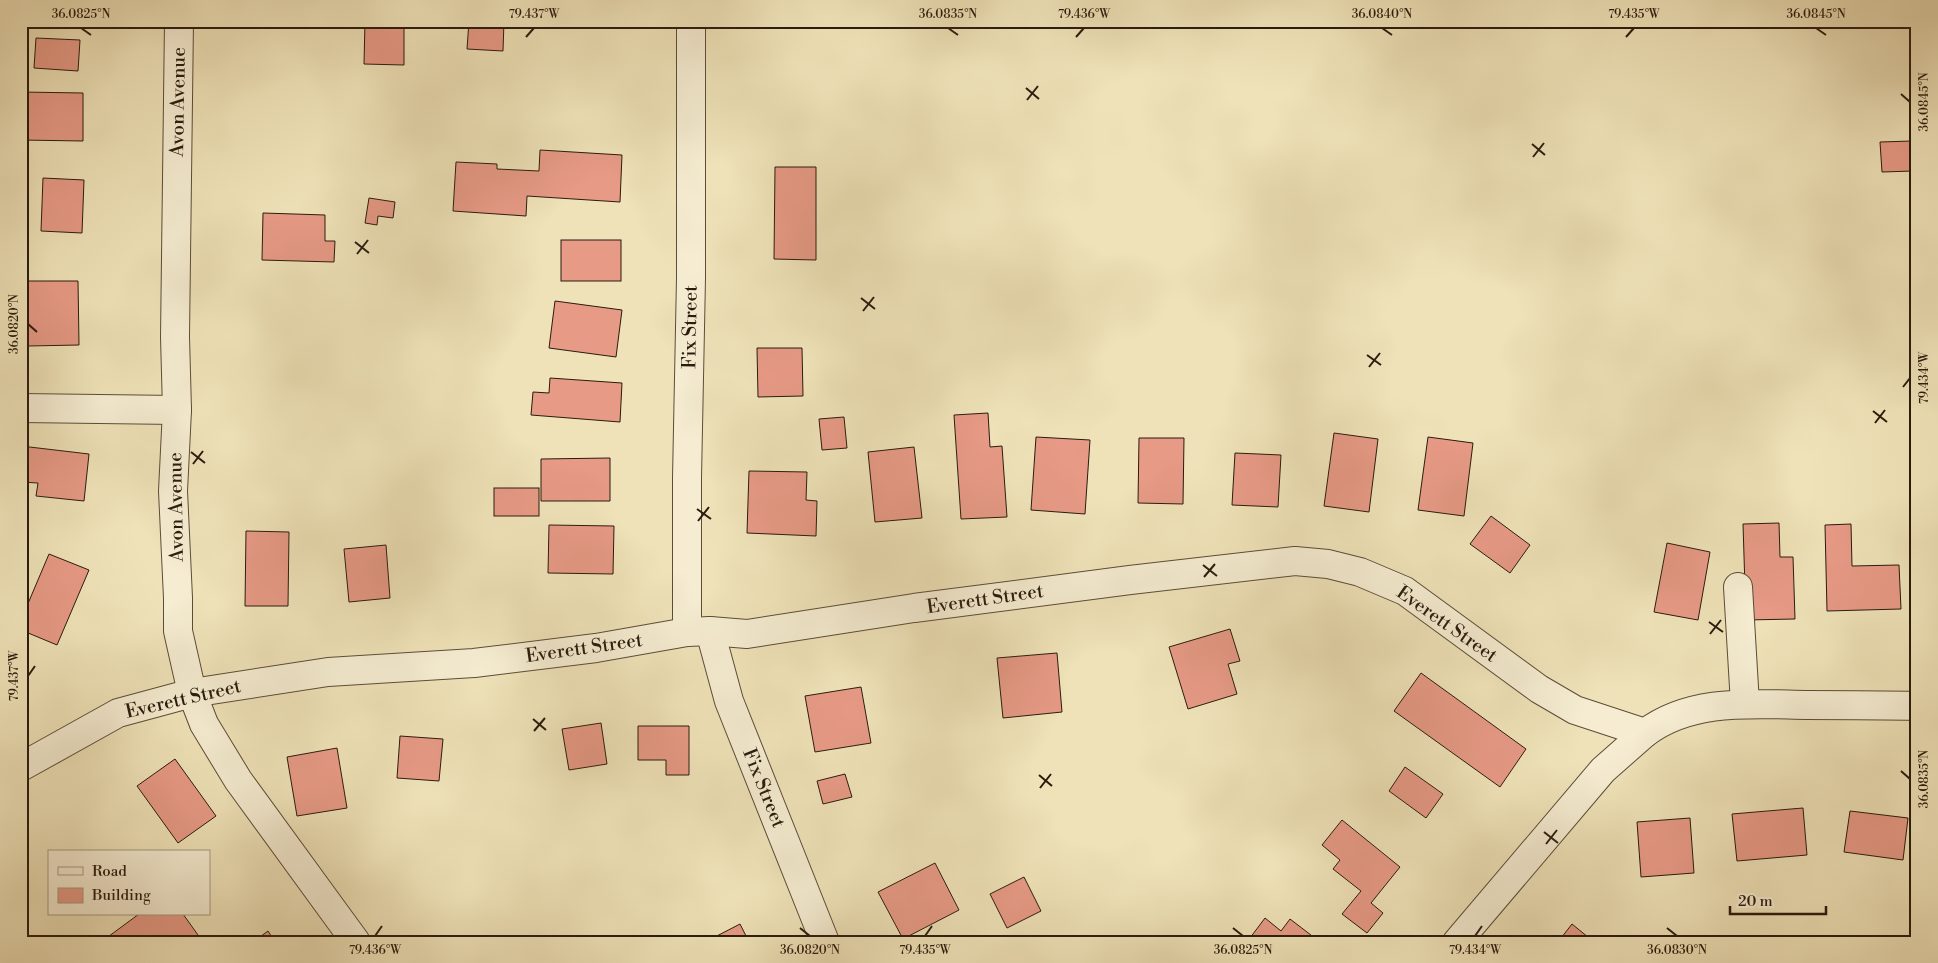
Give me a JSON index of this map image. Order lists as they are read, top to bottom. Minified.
{"streets":{"street":["Avon Avenue","Fix Street","Everett Street"]},"crossings":[["Avon Avenue","Everett Street"],["Fix Street","Everett Street"]],"legend":["Road","Building"],"scale_bar":"20 m","coordinates":["36.0825°N","79.437°W","36.0835°N","79.436°W","36.0840°N","79.435°W","36.0845°N","36.0820°N","79.434°W","36.0830°N"]}
